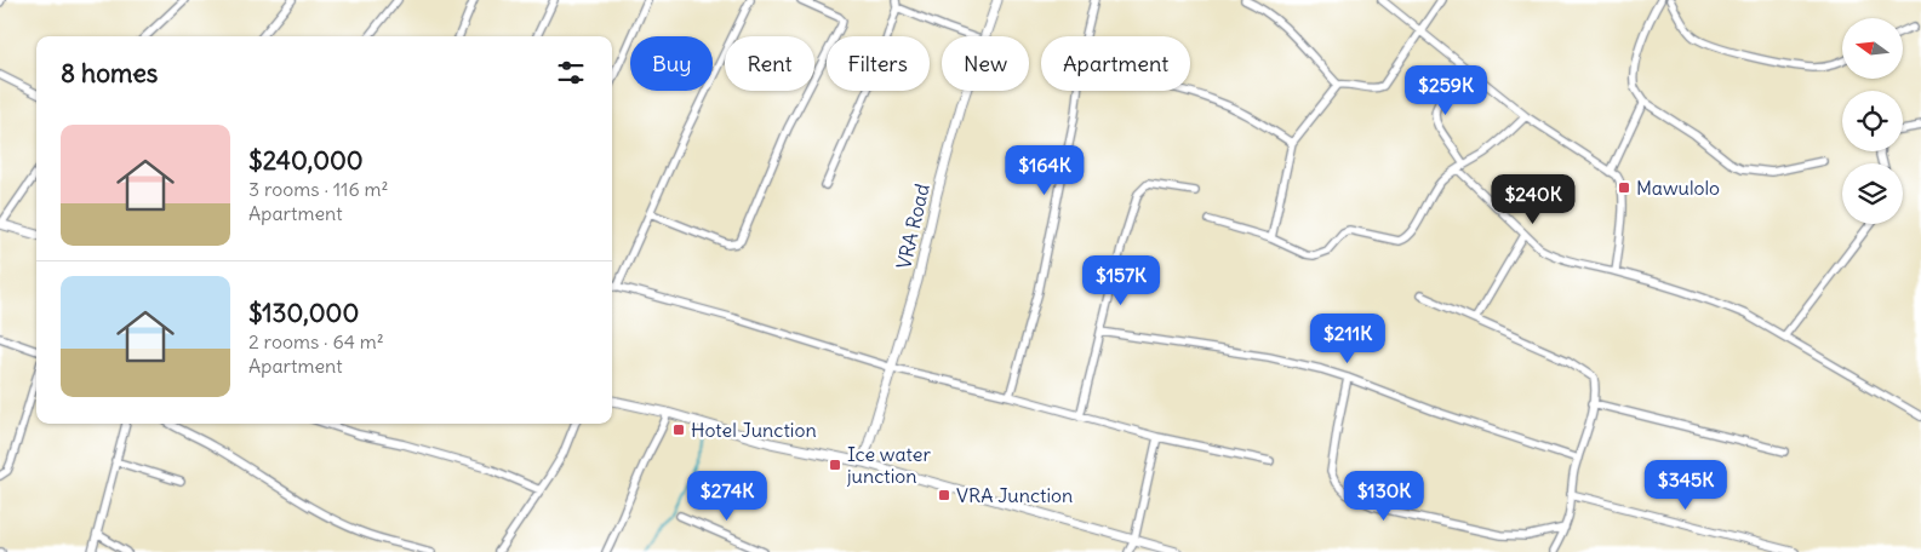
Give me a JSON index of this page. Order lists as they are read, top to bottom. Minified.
{"streets":{"street":["VRA Road"]},"places":{"transit":["Mawulolo","Hotel Junction","Ice water junction","VRA Junction"]},"north":"left","page":{"chip":["Buy","Rent","Filters","New","Apartment"],"heading":"8 homes","price":["$259K","$164K","$240K","$157K","$211K","$345K","$274K","$130K"],"list":[{"name":"$240,000","note":"3 rooms · 116 m² · Apartment"},{"name":"$130,000","note":"2 rooms · 64 m² · Apartment"}]}}
